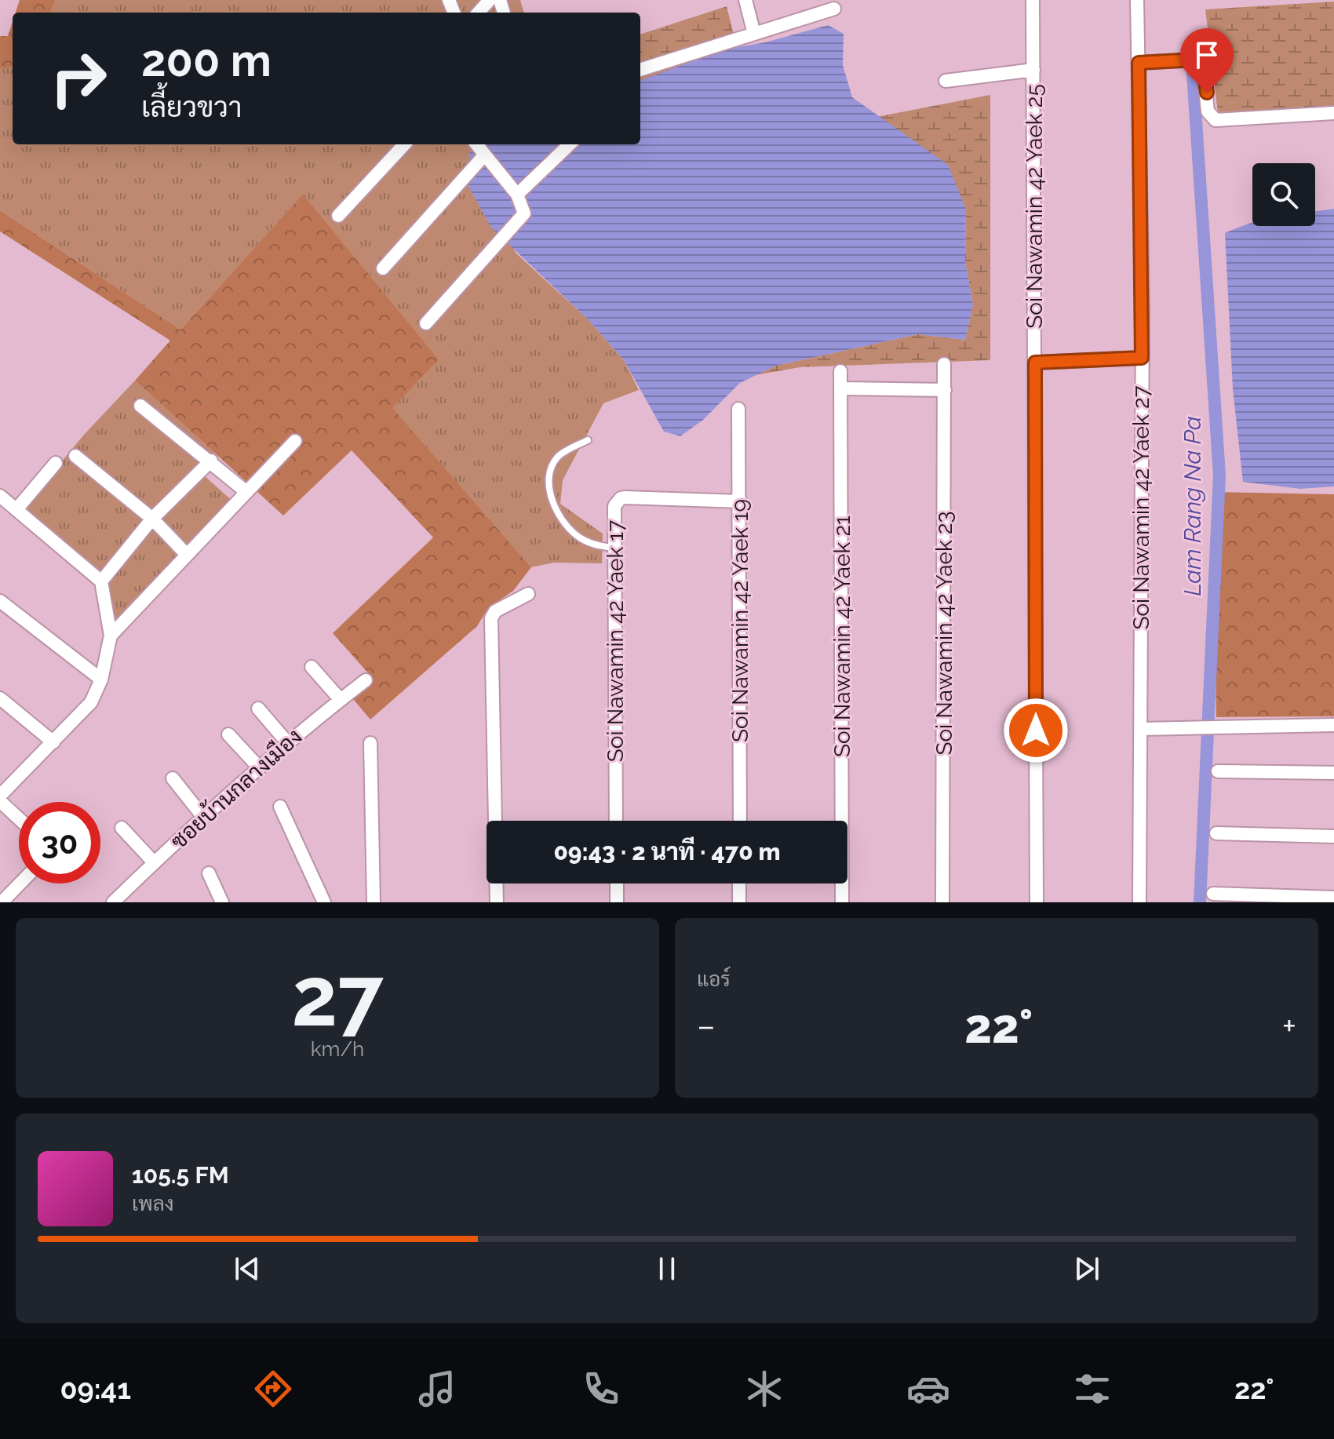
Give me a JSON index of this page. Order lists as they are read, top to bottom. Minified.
{"streets":{"street":["Soi Nawamin 42 Yaek 25","Soi Nawamin 42 Yaek 27","Soi Nawamin 42 Yaek 19","Soi Nawamin 42 Yaek 23","Soi Nawamin 42 Yaek 21","Soi Nawamin 42 Yaek 17","ซอยบ้านกลางเมือง"]},"crossings":[["Soi Nawamin 42 Yaek 19","Soi Nawamin 42 Yaek 17"]],"water":["Lam Rang Na Pa"],"page":{"turn":["200 m","เลี้ยวขวา"],"limit":"30","trip":"09:43 · 2 นาที · 470 m","tile":[["27","km/h"],"แอร์"],"heat":["−","22°","+"],"song":["105.5 FM","เพลง"],"tabs":["09:41","22°"]}}
